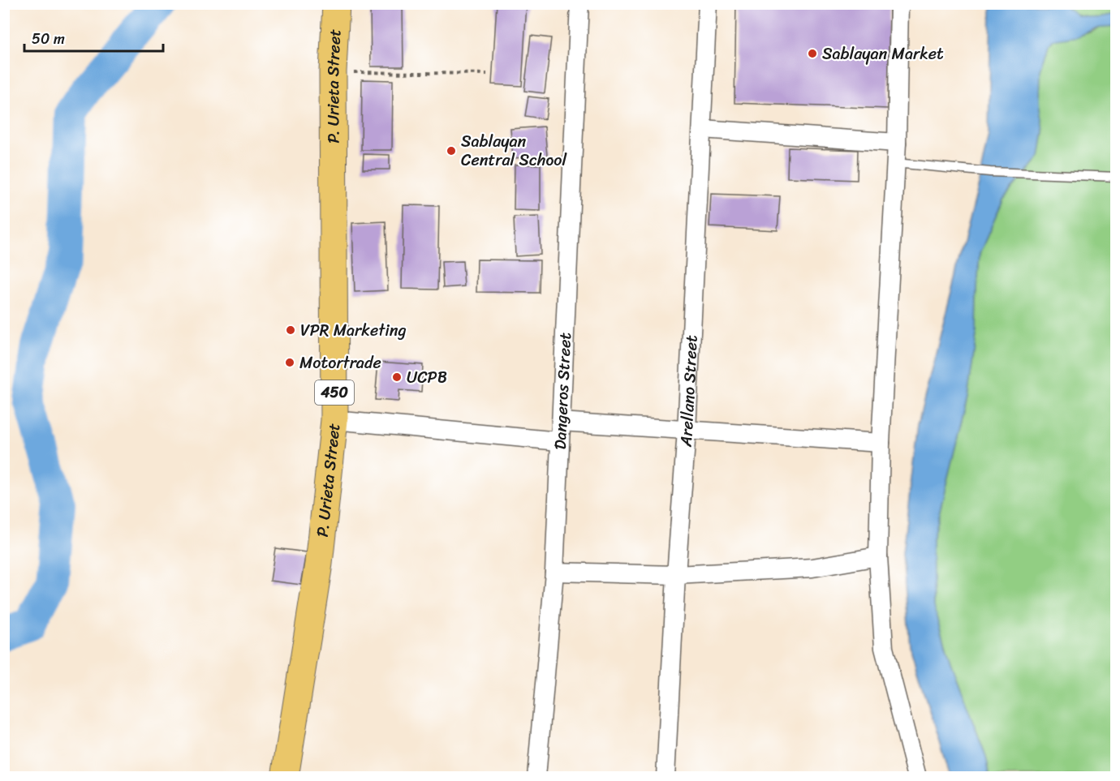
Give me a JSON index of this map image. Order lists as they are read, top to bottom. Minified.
{"streets":{"main road":["P. Urieta Street","450"],"street":["Dangeros Street","Arellano Street"]},"places":["Sablayan Market","Sablayan Central School","VPR Marketing","Motortrade","UCPB"],"scale_bar":"50 m"}
